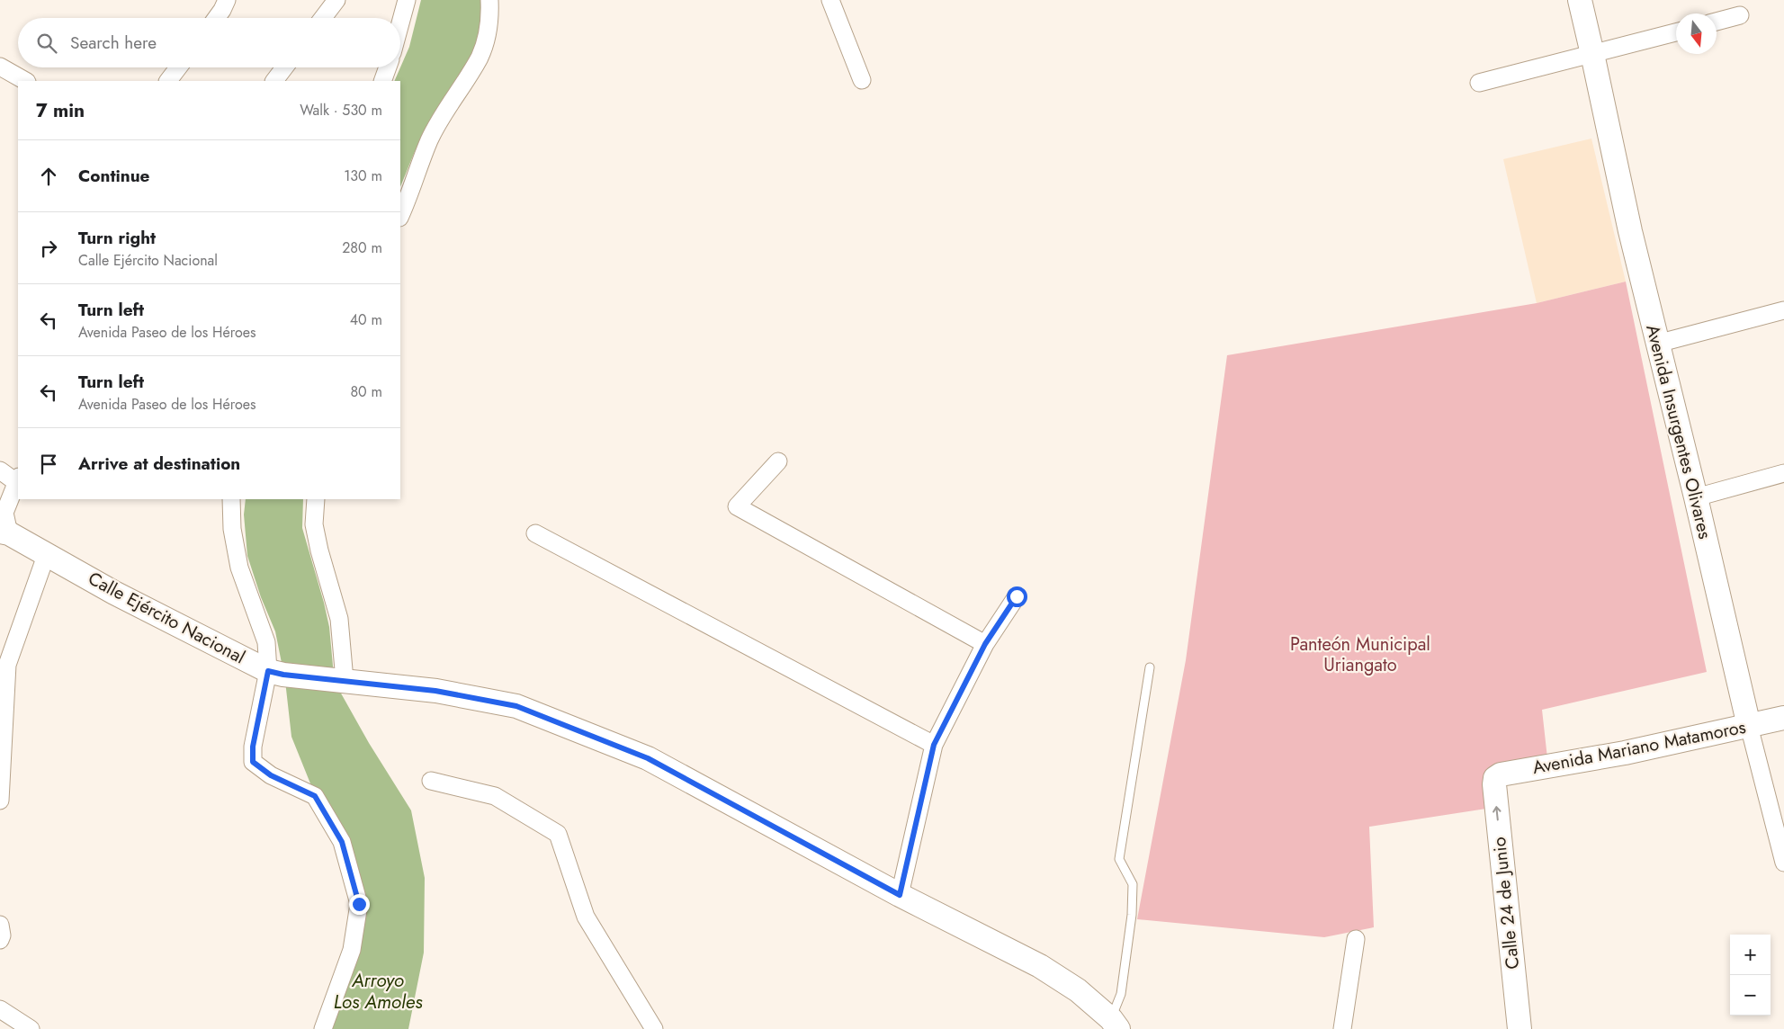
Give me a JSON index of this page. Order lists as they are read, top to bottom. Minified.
{"streets":{"street":["Avenida Insurgentes Olivares","Calle Ejército Nacional","Avenida Mariano Matamoros","Calle 24 de Junio"]},"crossings":[["Avenida Insurgentes Olivares","Avenida Mariano Matamoros"],["Avenida Mariano Matamoros","Calle 24 de Junio"]],"water":["Arroyo Los Amoles"],"parks":["Panteón Municipal Uriangato"],"north":"bottom","page":{"search":"Search here","heading":["7 min","Walk · 530 m"],"list":[["Continue","130 m"],["Turn right","Calle Ejército Nacional","280 m"],["Turn left","Avenida Paseo de los Héroes","40 m"],["Turn left","Avenida Paseo de los Héroes","80 m"],"Arrive at destination"],"map_buttons":["+","−"]}}
